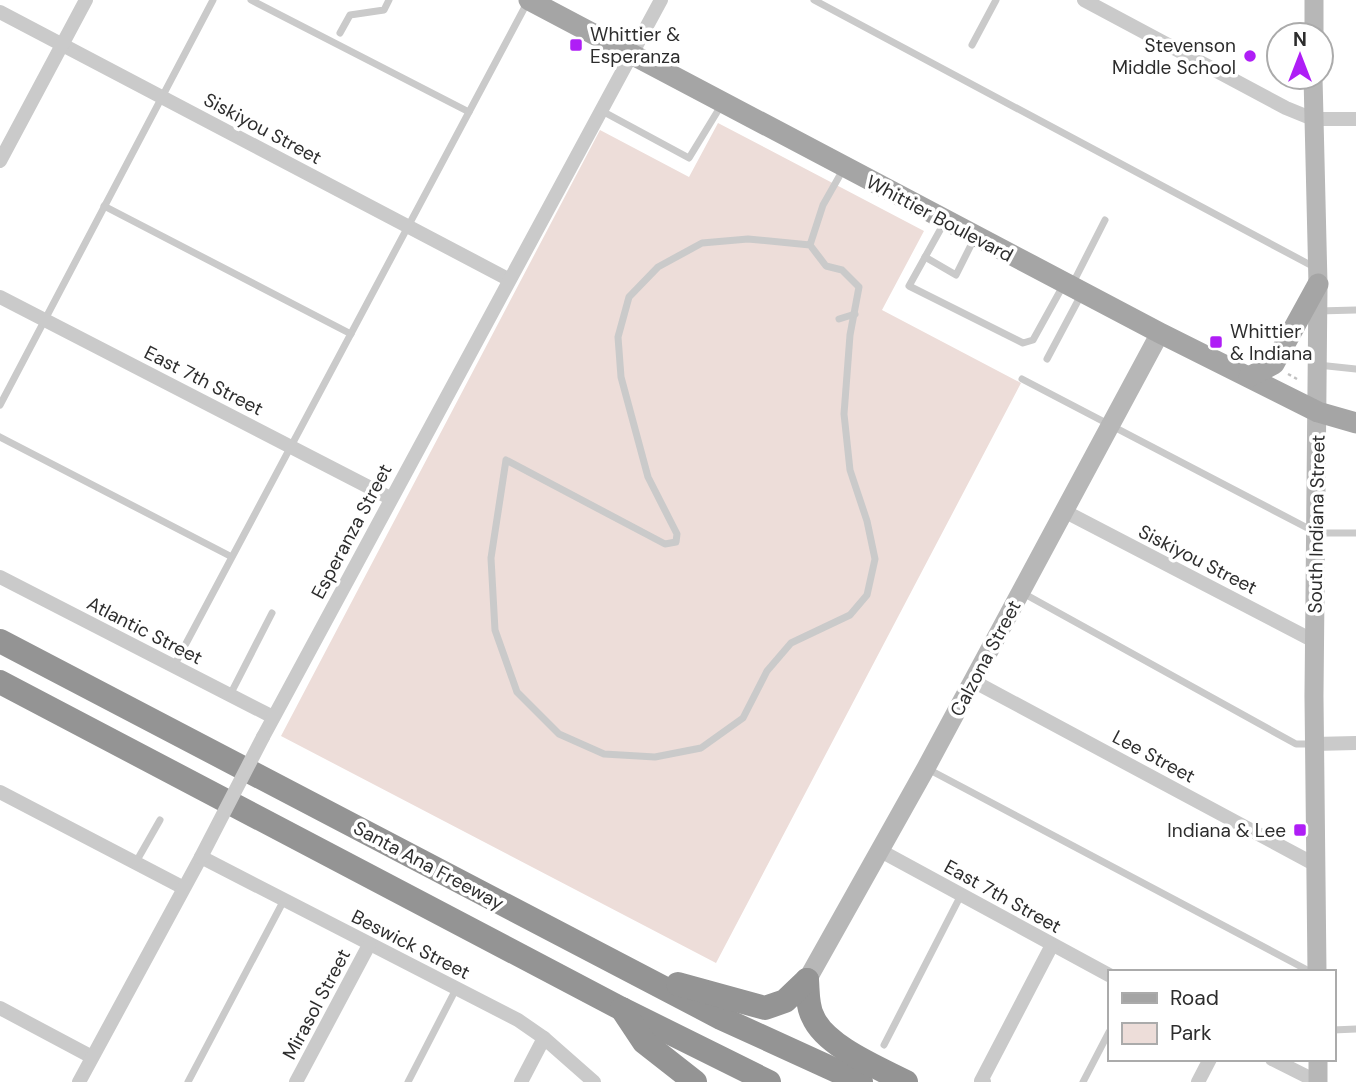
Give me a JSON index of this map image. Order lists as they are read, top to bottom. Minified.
{"streets":{"highway":["Santa Ana Freeway"],"main road":["Whittier Boulevard","South Indiana Street","Calzona Street"],"street":["Siskiyou Street","East 7th Street","Esperanza Street","Atlantic Street","Lee Street","Beswick Street","Mirasol Street"]},"crossings":[["Siskiyou Street","South Indiana Street"],["Siskiyou Street","Esperanza Street"],["Siskiyou Street","Calzona Street"],["Whittier Boulevard","South Indiana Street"],["Whittier Boulevard","Esperanza Street"],["Whittier Boulevard","Calzona Street"],["East 7th Street","Esperanza Street"],["East 7th Street","Calzona Street"],["South Indiana Street","Lee Street"],["Esperanza Street","Atlantic Street"],["Esperanza Street","Beswick Street"],["Calzona Street","Lee Street"],["Beswick Street","Mirasol Street"]],"places":{"transit":["Whittier & Esperanza","Whittier & Indiana","Indiana & Lee"],"other":["Stevenson Middle School"]},"legend":["Road","Park"],"north":"top"}
